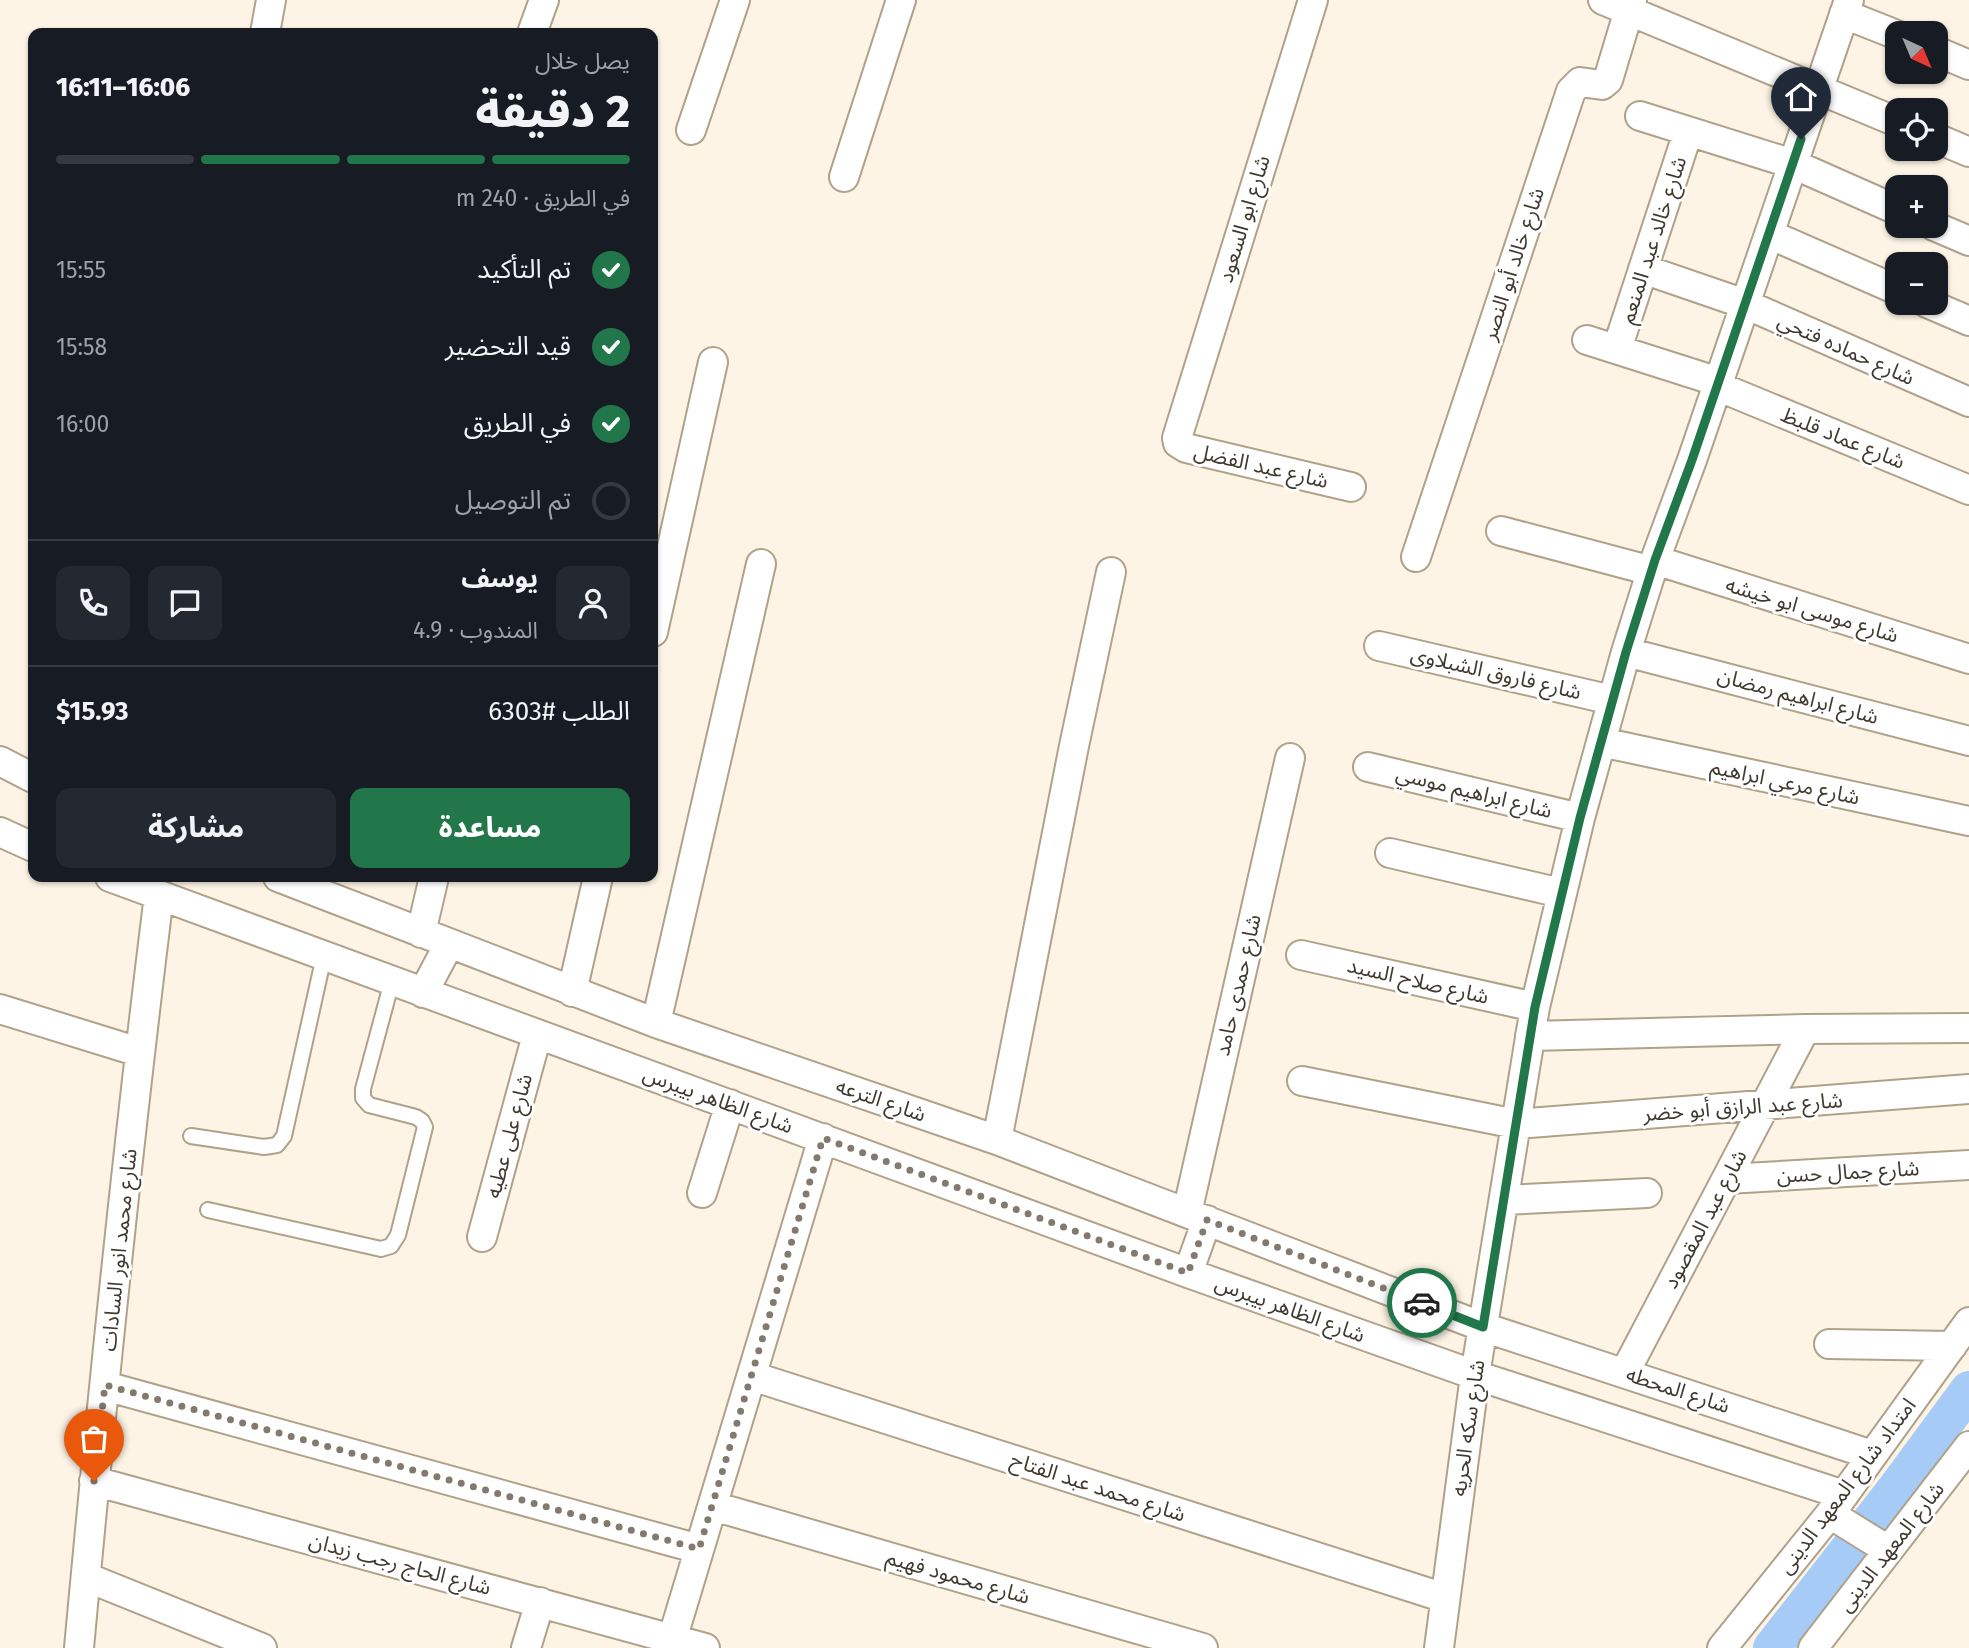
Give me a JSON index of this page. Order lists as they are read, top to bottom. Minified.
{"streets":{"street":["شارع ابو السعود","شارع خالد عبد المنعم","شارع خالد أبو النصر","شارع حماده فتحي","شارع عماد قلبظ","شارع عبد الفضل","شارع موسى ابو خيشه","شارع فاروق الشبلاوى","شارع ابراهيم رمضان","شارع مرعي ابراهيم","شارع ابراهيم موسي","شارع صلاح السيد","شارع حمدى حامد","شارع الظاهر بيبرس","شارع الترعه","شارع عبد الرازق أبو خضر","شارع على عطيه","شارع جمال حسن","شارع عبد المقصود","شارع محمد انور السادات","شارع المحطه","شارع سكه الحريه","امتداد شارع المعهد الدينى","شارع محمد عبد الفتاح","شارع المعهد الدينى","شارع الحاج رجب زيدان","شارع محمود فهيم"]},"crossings":[["شارع ابو السعود","شارع عبد الفضل"],["شارع خالد عبد المنعم","شارع حماده فتحي"],["شارع خالد عبد المنعم","شارع عماد قلبظ"],["شارع حماده فتحي","شارع سكه الحريه"],["شارع عماد قلبظ","شارع سكه الحريه"],["شارع موسى ابو خيشه","شارع سكه الحريه"],["شارع فاروق الشبلاوى","شارع سكه الحريه"],["شارع ابراهيم رمضان","شارع سكه الحريه"],["شارع مرعي ابراهيم","شارع سكه الحريه"],["شارع ابراهيم موسي","شارع سكه الحريه"],["شارع صلاح السيد","شارع سكه الحريه"],["شارع حمدى حامد","شارع الظاهر بيبرس"],["شارع حمدى حامد","شارع الترعه"],["شارع الظاهر بيبرس","شارع على عطيه"],["شارع الظاهر بيبرس","شارع محمد انور السادات"],["شارع الظاهر بيبرس","شارع سكه الحريه"],["شارع الظاهر بيبرس","امتداد شارع المعهد الدينى"],["شارع الظاهر بيبرس","شارع المعهد الدينى"],["شارع الترعه","شارع المحطه"],["شارع الترعه","شارع سكه الحريه"],["شارع عبد الرازق أبو خضر","شارع عبد المقصود"],["شارع عبد الرازق أبو خضر","شارع سكه الحريه"],["شارع جمال حسن","شارع عبد المقصود"],["شارع عبد المقصود","شارع المحطه"],["شارع محمد انور السادات","شارع الحاج رجب زيدان"],["شارع المحطه","شارع سكه الحريه"],["شارع المحطه","امتداد شارع المعهد الدينى"],["شارع سكه الحريه","شارع محمد عبد الفتاح"]],"north":"bottom right","page":{"map_buttons":["+","−"],"heading":["2 دقيقة","يصل خلال","16:06–16:11"],"panel":["يوسف","المندوب · 4.9","الطلب #6303","$15.93"],"bar":"في الطريق · 240 m","list":[["تم التأكيد","15:55"],["قيد التحضير","15:58"],["في الطريق","16:00"],"تم التوصيل"],"buttons":["مساعدة","مشاركة"]}}
